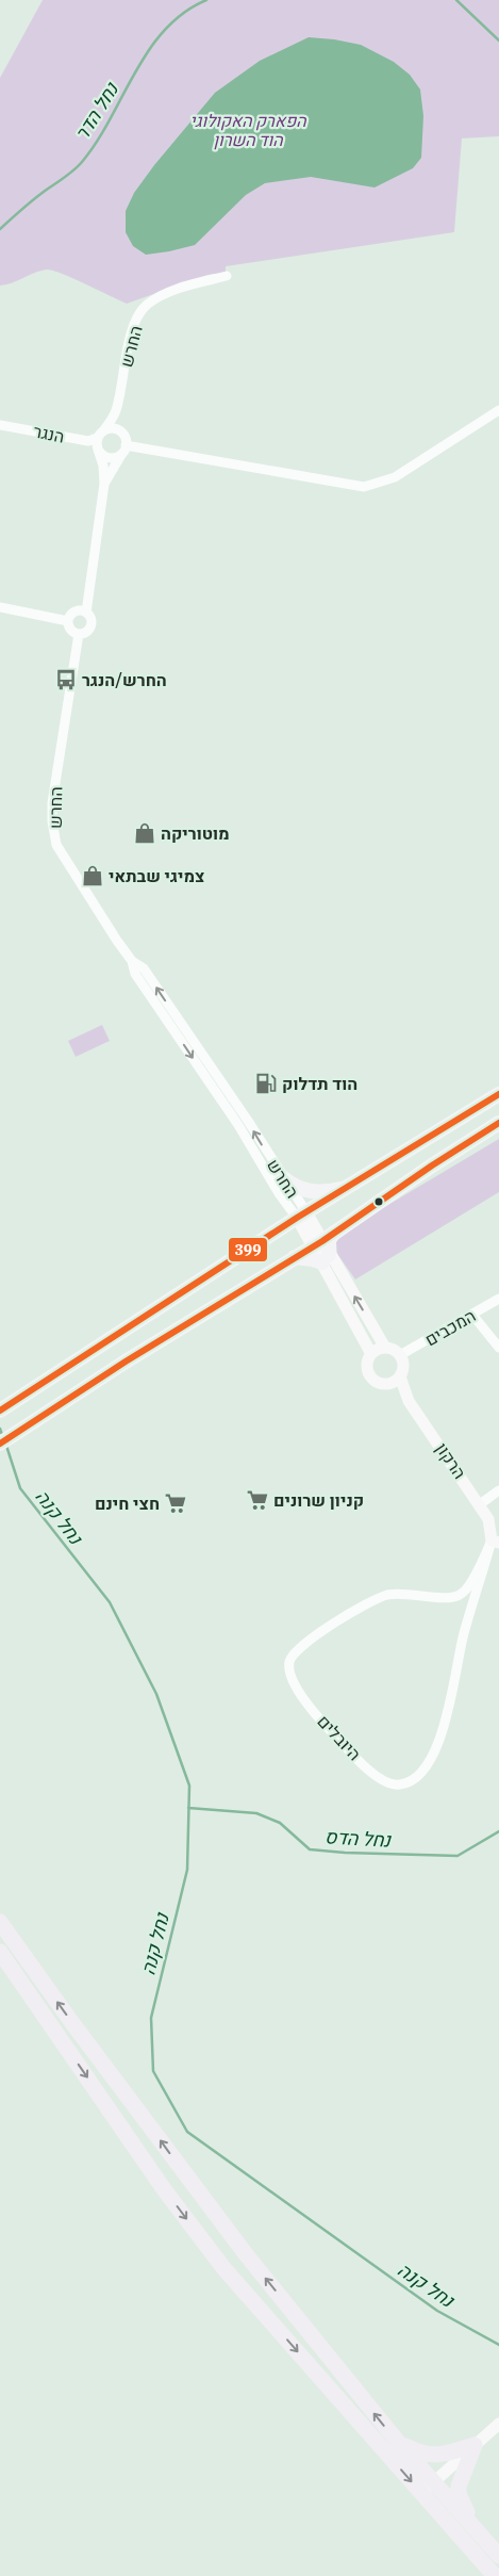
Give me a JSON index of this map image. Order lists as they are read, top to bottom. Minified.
{"streets":{"street":["החרש","הנגר","המכבים","הרקון","היובלים"]},"crossings":[["החרש","הנגר"],["המכבים","הרקון"],["הרקון","היובלים"]],"water":["נחל הדר","נחל קנה","נחל הדס"],"parks":["הפארק האקולוגי הוד השרון"],"places":{"bus stop":["החרש/הנגר"],"shop":["מוטוריקה","צמיגי שבתאי"],"fuel station":["הוד תדלוק"],"supermarket":["קניון שרונים","חצי חינם"]},"lines":["transit line 399"]}
